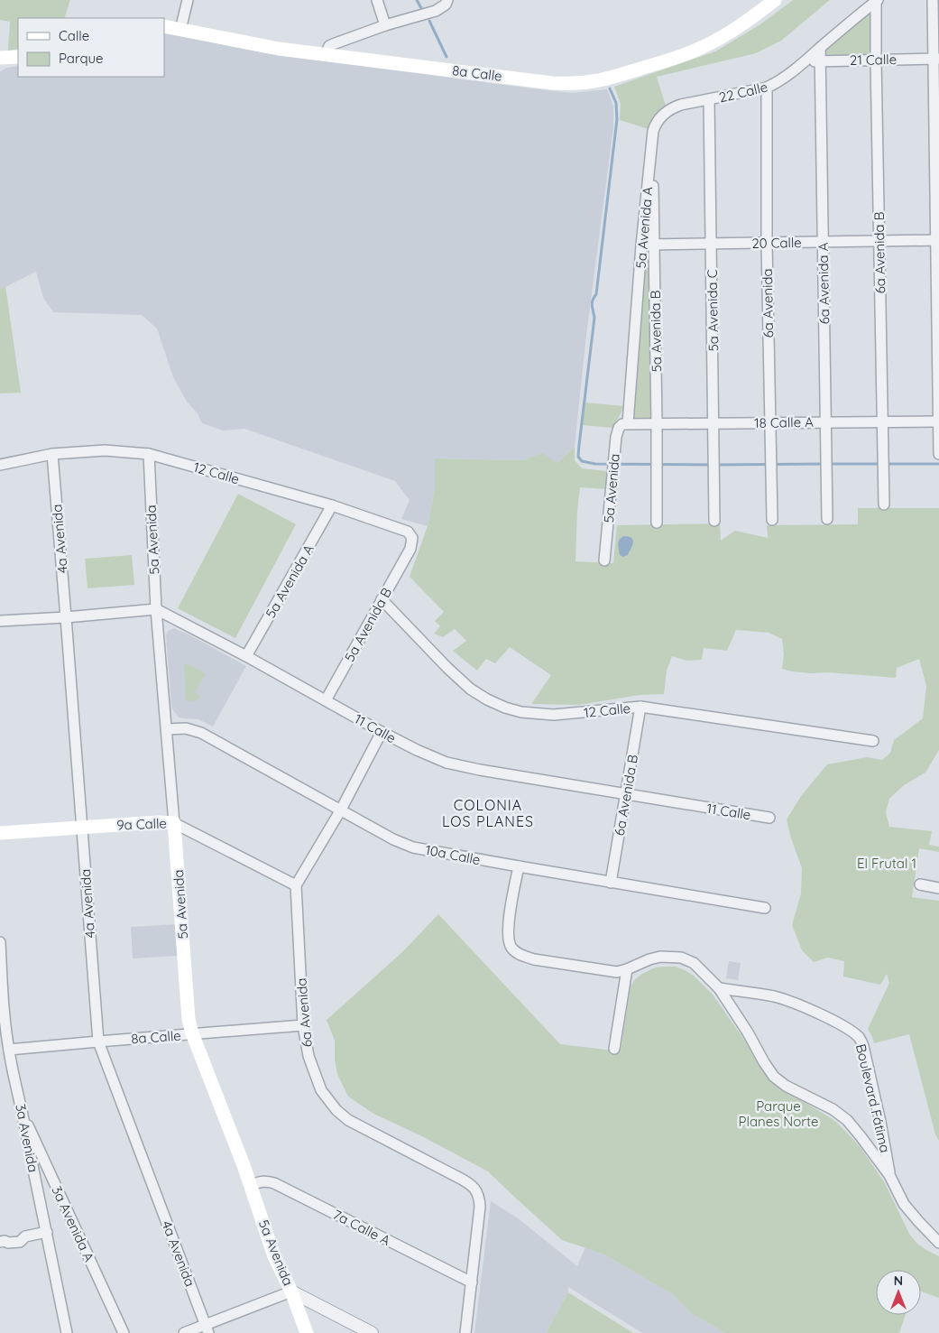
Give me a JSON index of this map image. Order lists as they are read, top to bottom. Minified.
{"streets":{"main road":["8a Calle","5a Avenida","9a Calle"],"street":["21 Calle","22 Calle","5a Avenida A","20 Calle","6a Avenida B","6a Avenida A","6a Avenida","5a Avenida C","5a Avenida B","18 Calle A","12 Calle","4a Avenida","11 Calle","10a Calle","Boulevard Fátima","3a Avenida","3a Avenida A","7a Calle A"]},"crossings":[["21 Calle","22 Calle"],["21 Calle","6a Avenida B"],["21 Calle","6a Avenida A"],["8a Calle","6a Avenida"],["8a Calle","5a Avenida"],["8a Calle","4a Avenida"],["8a Calle","3a Avenida"],["22 Calle","5a Avenida A"],["22 Calle","6a Avenida B"],["22 Calle","6a Avenida A"],["22 Calle","6a Avenida"],["22 Calle","5a Avenida C"],["22 Calle","5a Avenida B"],["5a Avenida A","20 Calle"],["5a Avenida A","5a Avenida B"],["5a Avenida A","18 Calle A"],["5a Avenida A","12 Calle"],["5a Avenida A","5a Avenida"],["5a Avenida A","11 Calle"],["20 Calle","6a Avenida B"],["20 Calle","6a Avenida A"],["20 Calle","6a Avenida"],["20 Calle","5a Avenida C"],["20 Calle","5a Avenida B"],["6a Avenida B","18 Calle A"],["6a Avenida B","12 Calle"],["6a Avenida B","11 Calle"],["6a Avenida B","10a Calle"],["6a Avenida A","18 Calle A"],["6a Avenida","18 Calle A"],["6a Avenida","9a Calle"],["6a Avenida","7a Calle A"],["5a Avenida C","18 Calle A"],["5a Avenida B","18 Calle A"],["5a Avenida B","12 Calle"],["5a Avenida B","11 Calle"],["18 Calle A","5a Avenida"],["12 Calle","5a Avenida"],["12 Calle","4a Avenida"],["5a Avenida","11 Calle"],["5a Avenida","9a Calle"],["5a Avenida","10a Calle"],["5a Avenida","7a Calle A"],["4a Avenida","9a Calle"],["10a Calle","Boulevard Fátima"],["3a Avenida","3a Avenida A"]],"districts":["COLONIA LOS PLANES"],"parks":["El Frutal 1","Parque Planes Norte"],"legend":["Calle","Parque"],"north":"top"}
